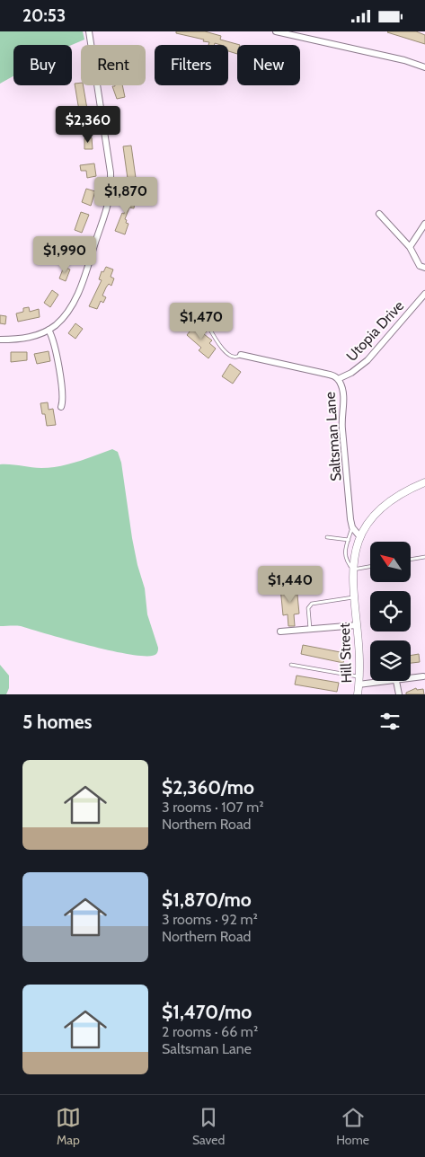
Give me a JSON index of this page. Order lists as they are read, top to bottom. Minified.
{"streets":{"street":["Utopia Drive","Saltsman Lane","Hill Street"]},"crossings":[["Utopia Drive","Saltsman Lane"]],"north":"top left","page":{"status":"20:53","chip":["Buy","Rent","Filters","New"],"price":["$2,360","$1,870","$1,990","$1,470","$1,440"],"heading":"5 homes","list":[{"name":"$2,360/mo","note":"3 rooms · 107 m² · Northern Road"},{"name":"$1,870/mo","note":"3 rooms · 92 m² · Northern Road"},{"name":"$1,470/mo","note":"2 rooms · 66 m² · Saltsman Lane"}],"tabs":["Map","Saved","Home"]}}
